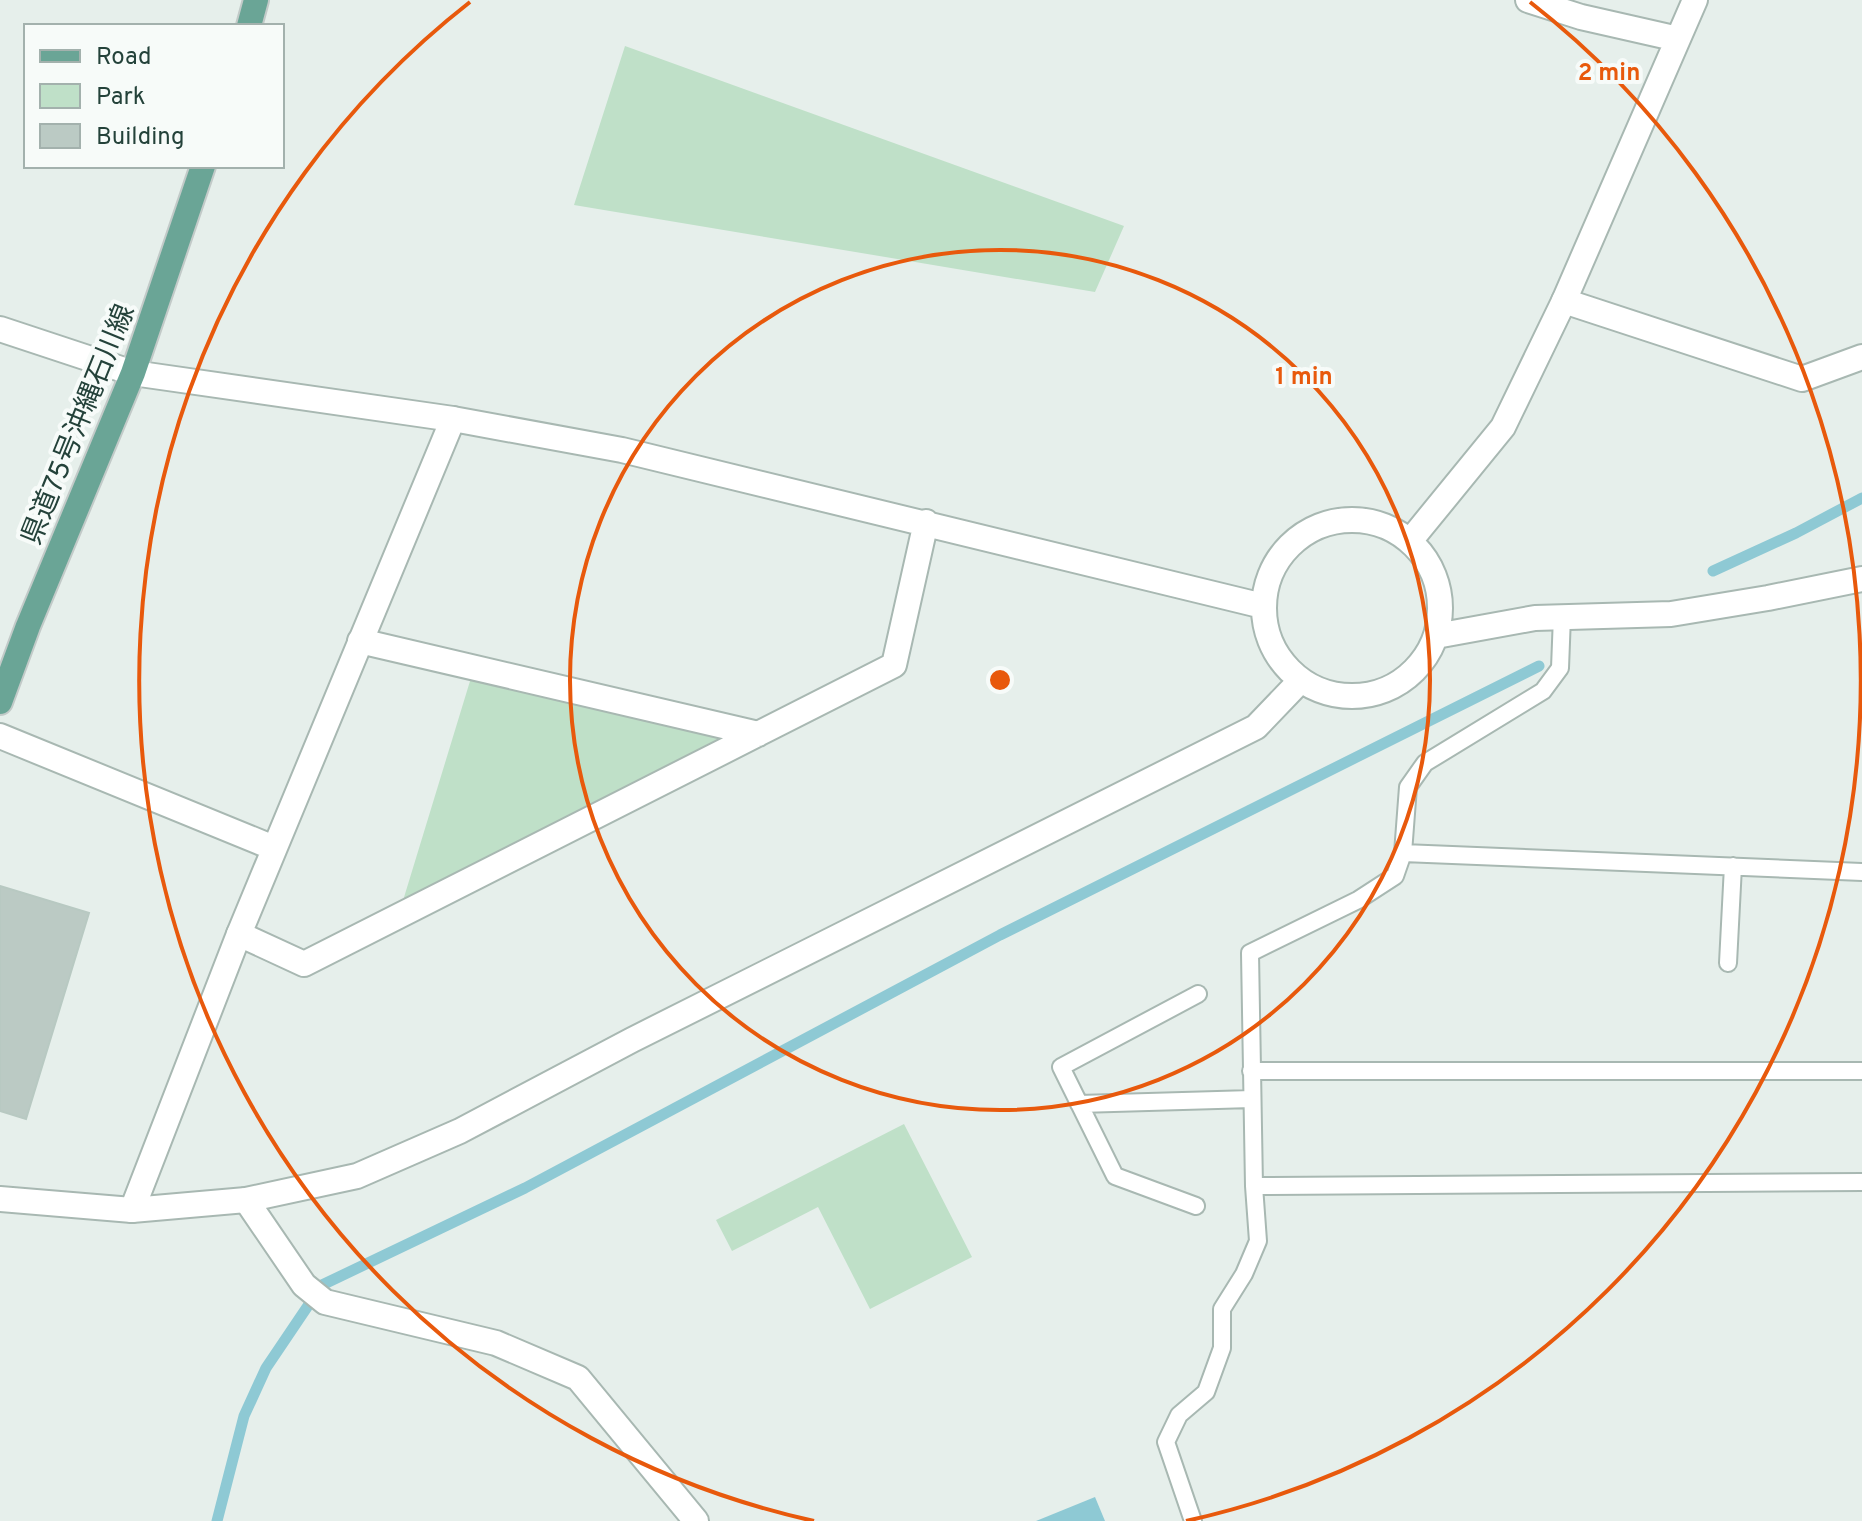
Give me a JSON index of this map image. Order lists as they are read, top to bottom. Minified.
{"streets":{"main road":["県道75号沖縄石川線"]},"legend":["Road","Park","Building"],"rings":["2 min","1 min"]}
